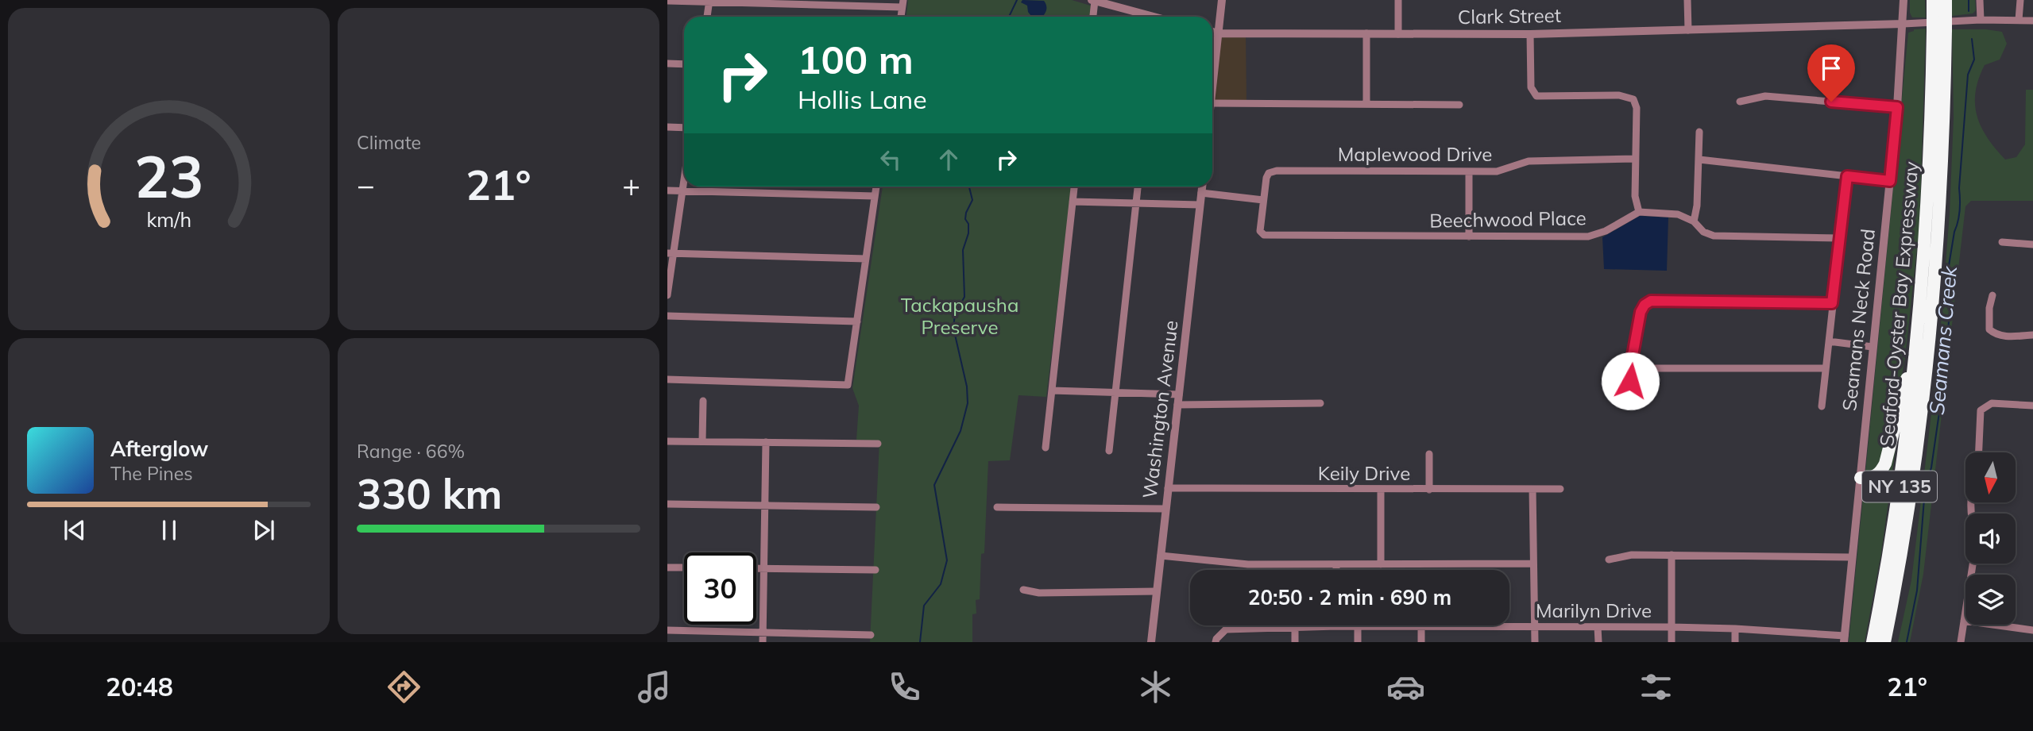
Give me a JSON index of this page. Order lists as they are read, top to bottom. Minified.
{"streets":{"highway":["Seaford-Oyster Bay Expressway","NY 135"],"street":["Clark Street","Maplewood Drive","Beechwood Place","Seamans Neck Road","Washington Avenue","Keily Drive","Marilyn Drive"]},"crossings":[["Clark Street","Seaford-Oyster Bay Expressway"],["Clark Street","Seamans Neck Road"],["Maplewood Drive","Beechwood Place"],["Seamans Neck Road","Marilyn Drive"],["Washington Avenue","Keily Drive"]],"water":["Seamans Creek"],"parks":["Tackapausha Preserve"],"north":"bottom","page":{"tile":["Climate",["Range · 66%","330 km"]],"turn":["100 m","Hollis Lane"],"heat":["−","21°","+"],"song":["Afterglow","The Pines"],"limit":"30","trip":"20:50 · 2 min · 690 m","tabs":["20:48","21°"],"gauge":["23","km/h"]}}
